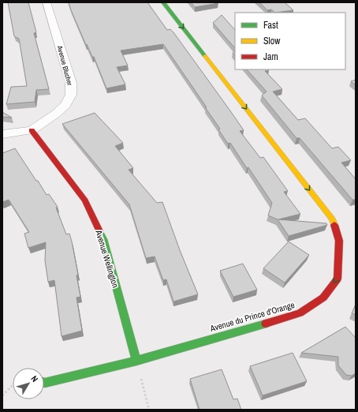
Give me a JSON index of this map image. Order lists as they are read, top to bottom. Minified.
{"streets":{"street":["Avenue Blucher","Avenue Wellington","Avenue du Prince d'Orange"]},"crossings":[["Avenue Blucher","Avenue Wellington"],["Avenue Wellington","Avenue du Prince d'Orange"]],"legend":["Fast","Slow","Jam"],"north":"top right"}
